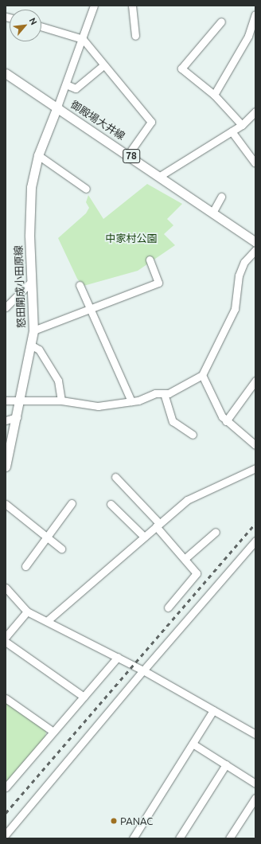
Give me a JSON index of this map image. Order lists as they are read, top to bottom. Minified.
{"streets":{"main road":["御殿場大井線","78","怒田開成小田原線"]},"crossings":[["御殿場大井線","怒田開成小田原線"]],"parks":["中家村公園"],"places":["PANAC"],"north":"top right"}
